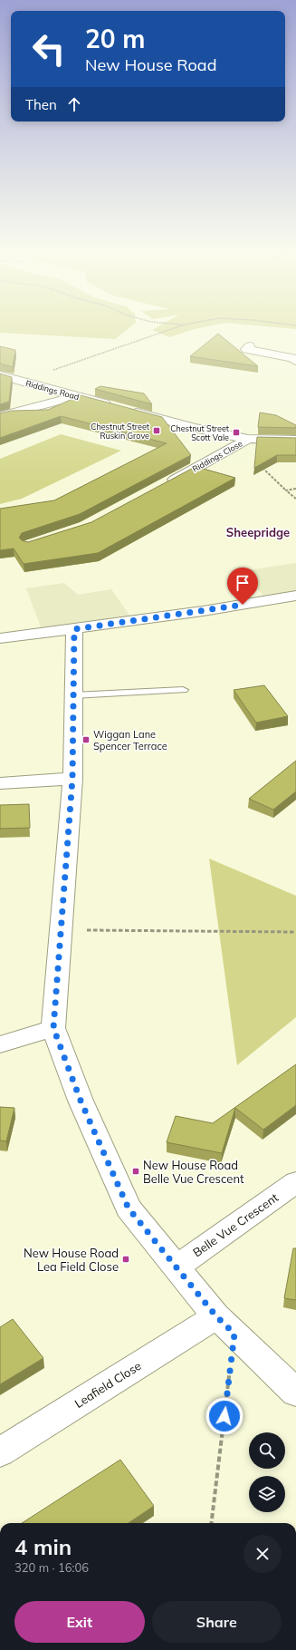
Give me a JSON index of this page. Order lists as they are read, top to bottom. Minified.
{"streets":{"street":["Riddings Road","Riddings Close","Belle Vue Crescent","Leafield Close"]},"crossings":[["Riddings Road","Riddings Close"]],"districts":["Sheepridge"],"places":{"transit":["Chestnut Street Ruskin Grove","Chestnut Street Scott Vale","Wiggan Lane Spencer Terrace","New House Road Belle Vue Crescent","New House Road Lea Field Close"]},"page":{"turn":["20 m","New House Road"],"then":"Then","heading":["4 min","320 m · 16:06"],"buttons":["Exit","Share"]}}
